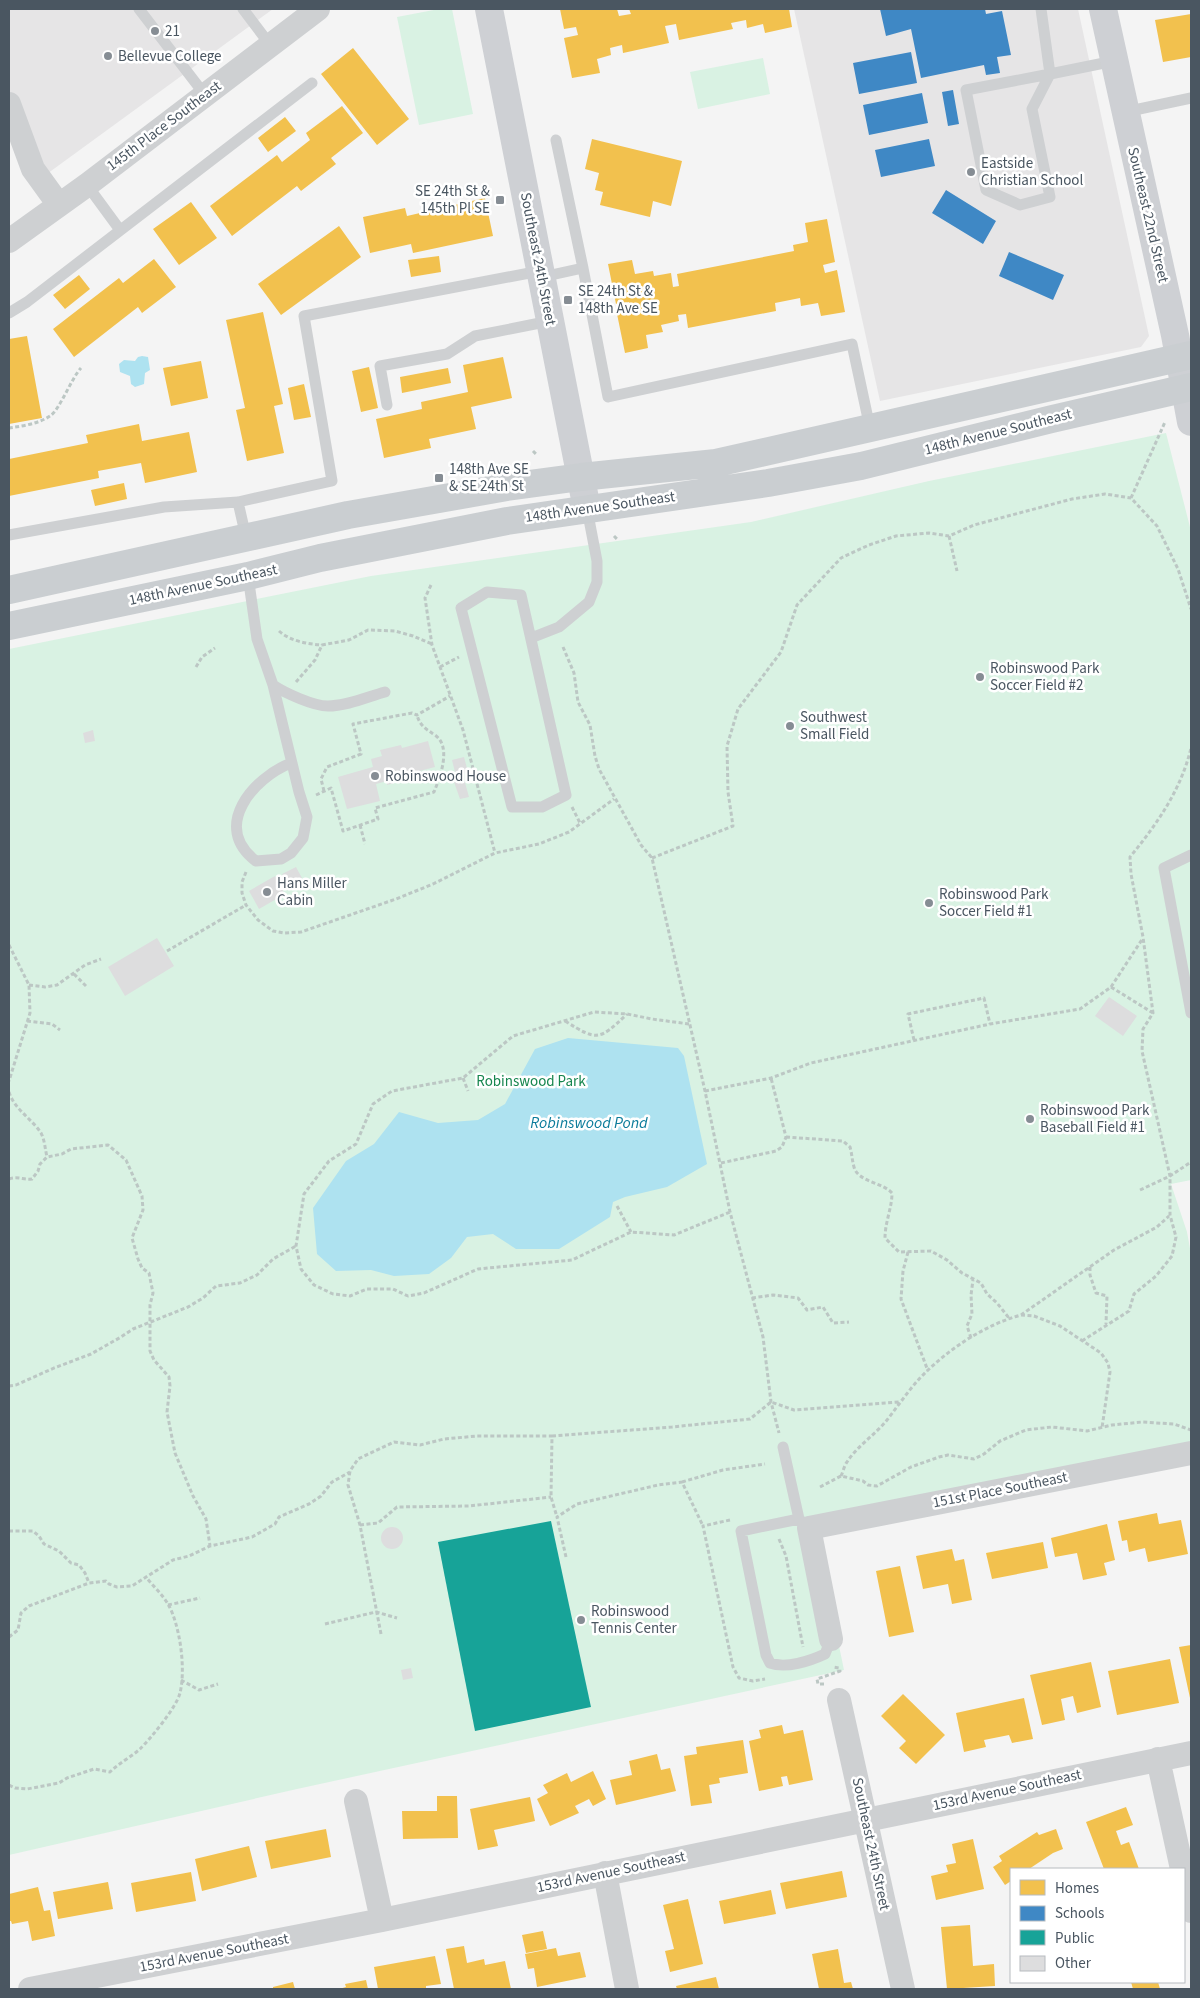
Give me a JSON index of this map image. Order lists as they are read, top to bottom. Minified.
{"streets":{"main road":["148th Avenue Southeast"],"street":["145th Place Southeast","Southeast 22nd Street","Southeast 24th Street","151st Place Southeast","153rd Avenue Southeast"]},"crossings":[["Southeast 22nd Street","148th Avenue Southeast"],["Southeast 24th Street","148th Avenue Southeast"],["Southeast 24th Street","153rd Avenue Southeast"]],"water":["Robinswood Pond"],"parks":["Robinswood Park"],"places":{"other":["21","Bellevue College","Eastside Christian School","Robinswood Park Soccer Field #2","Southwest Small Field","Robinswood House","Hans Miller Cabin","Robinswood Park Soccer Field #1","Robinswood Park Baseball Field #1","Robinswood Tennis Center"],"transit":["SE 24th St & 145th Pl SE","SE 24th St & 148th Ave SE","148th Ave SE & SE 24th St"]},"legend":["Homes","Schools","Public","Other"]}
